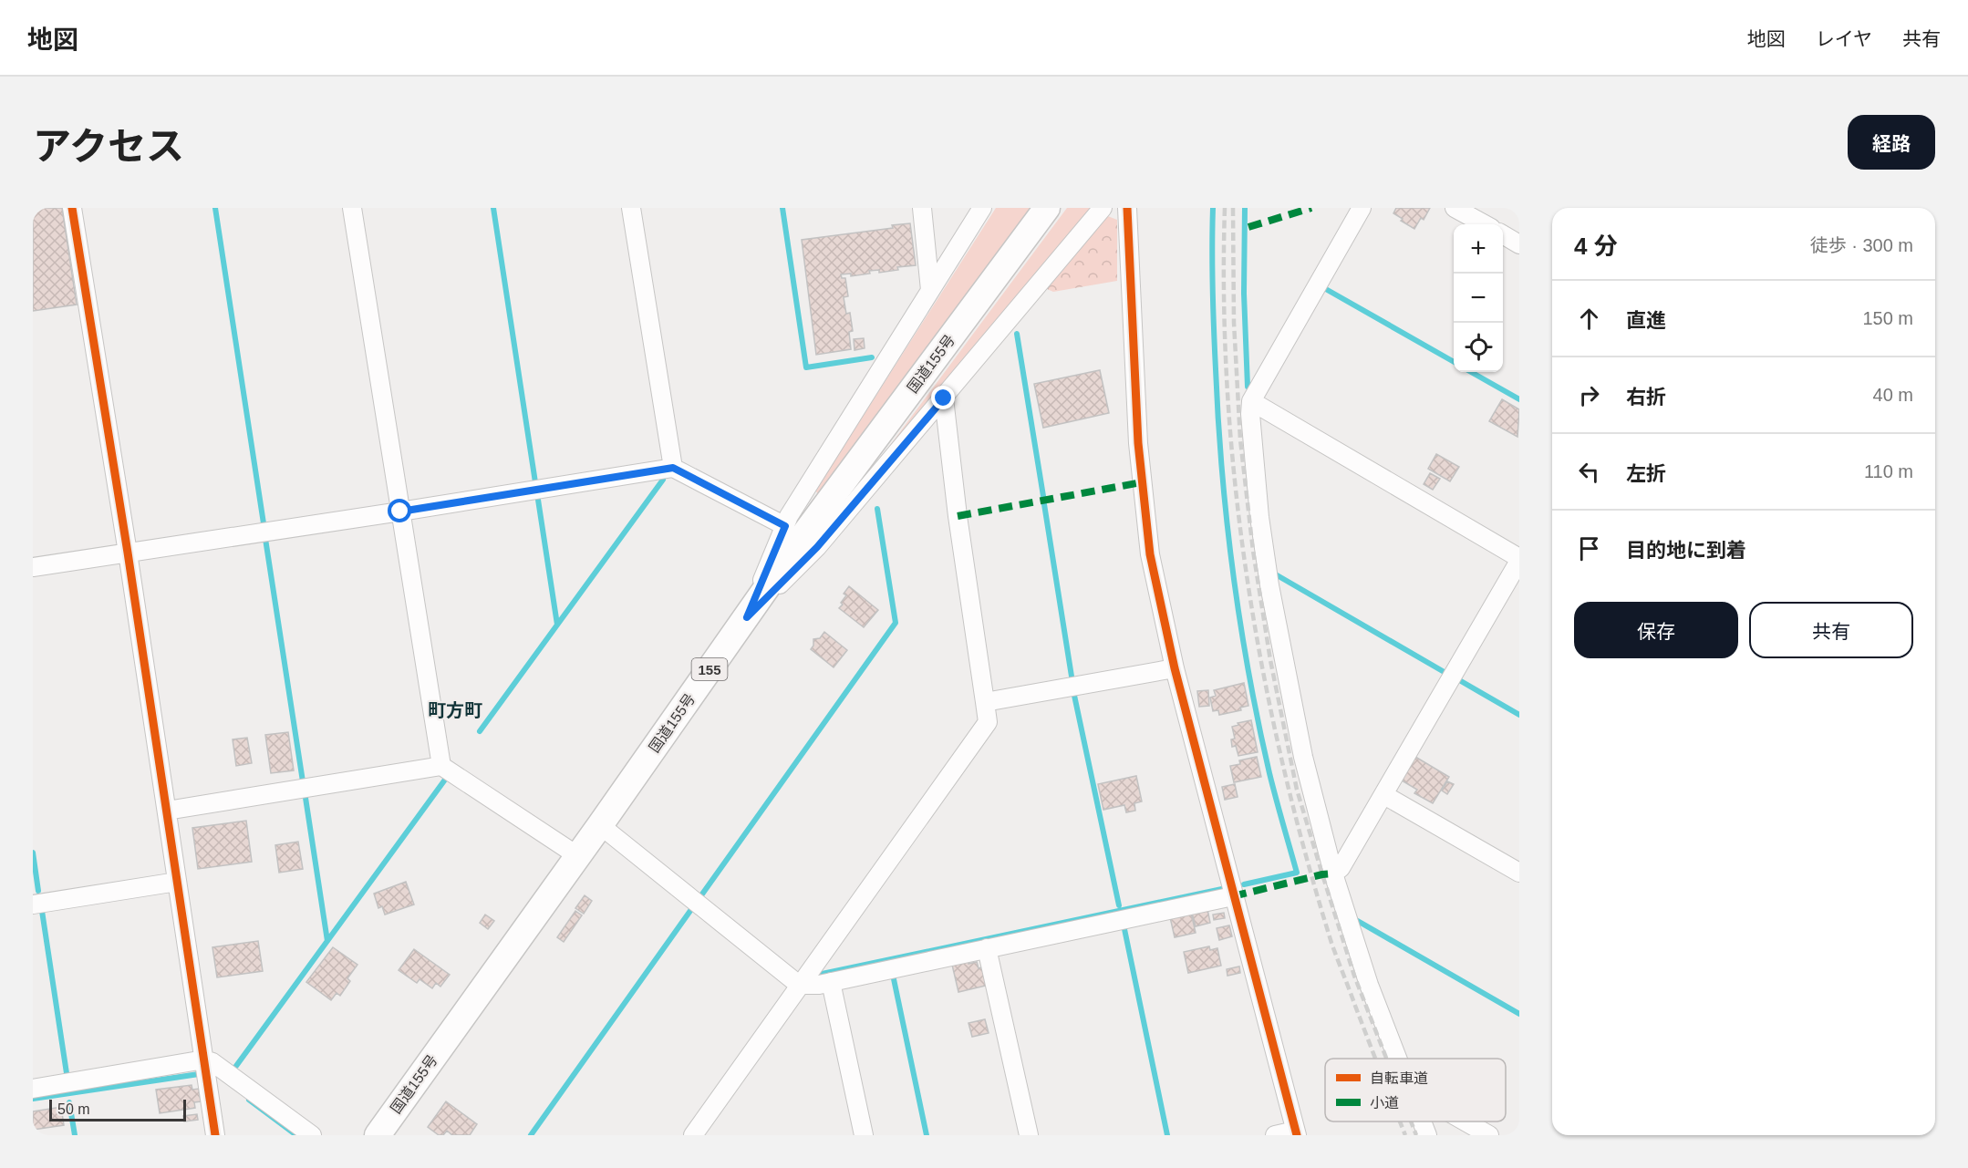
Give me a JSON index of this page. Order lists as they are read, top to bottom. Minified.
{"streets":{"highway":["国道155号","155"]},"districts":["町方町"],"legend":["自転車道","小道"],"scale_bar":"50 m","page":{"header":"地図","nav":["地図","レイヤ","共有"],"title":"アクセス","buttons":["経路",["保存","共有"]],"heading":["4 分","徒歩 · 300 m"],"map_buttons":["+","−"],"list":[["直進","150 m"],["右折","40 m"],["左折","110 m"],"目的地に到着"],"scale":"50 m"}}
